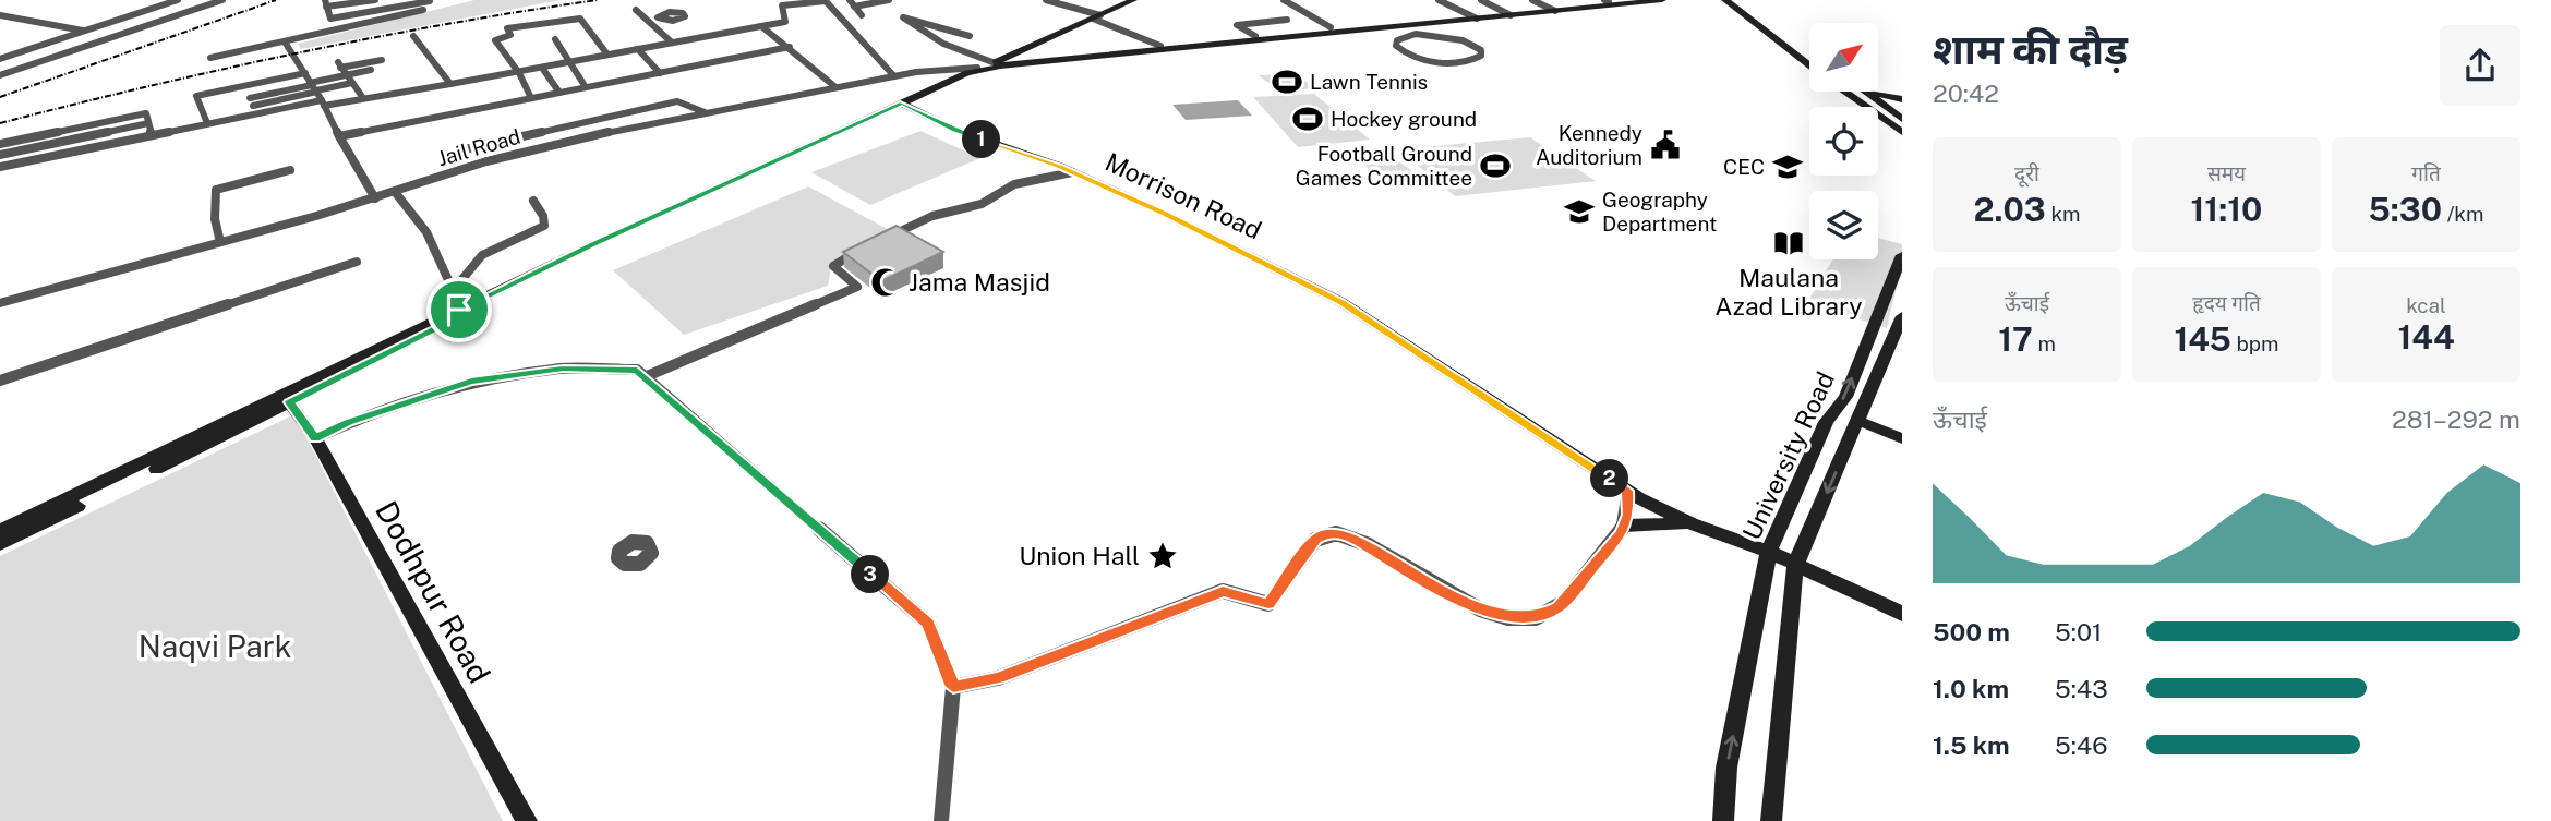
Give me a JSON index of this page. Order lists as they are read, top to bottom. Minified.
{"streets":{"main road":["Morrison Road","University Road","Dodhpur Road"],"street":["Jail Road"]},"crossings":[["Morrison Road","University Road"]],"parks":["Naqvi Park"],"places":{"sports":["Lawn Tennis","Hockey ground","Football Ground Games Committee"],"public building":["Kennedy Auditorium"],"school or university":["CEC","Geography Department"],"library":["Maulana Azad Library"],"mosque":["Jama Masjid"],"place":["Union Hall"]},"north":"top right","page":{"heading":["शाम की दौड़","20:42"],"pins":["1","2","3"],"stats":[["दूरी","2.03 km"],["समय","11:10"],["गति","5:30 /km"],["ऊँचाई","17 m"],["हृदय गति","145 bpm"],["kcal","144"]],"chart":["ऊँचाई","281–292 m"],"list":[{"name":"500 m","note":"5:01"},{"name":"1.0 km","note":"5:43"},{"name":"1.5 km","note":"5:46"}]}}
